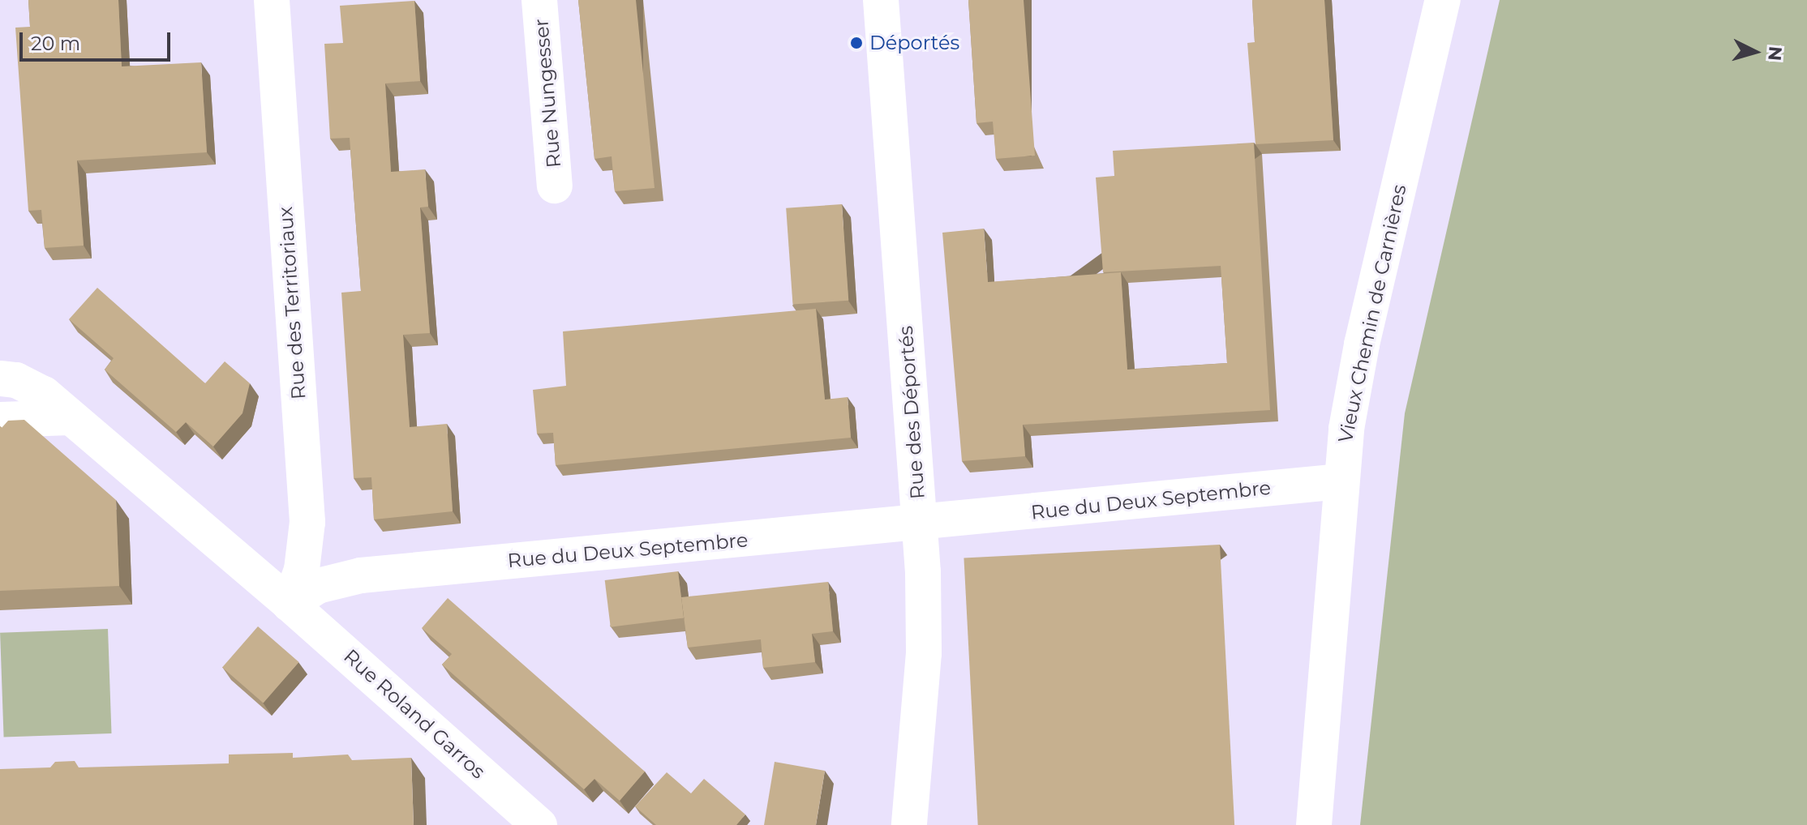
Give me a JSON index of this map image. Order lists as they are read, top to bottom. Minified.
{"streets":{"street":["Rue Nungesser","Rue des Territoriaux","Vieux Chemin de Carnières","Rue des Déportés","Rue du Deux Septembre","Rue Roland Garros"]},"crossings":[["Rue des Territoriaux","Rue du Deux Septembre"],["Rue des Territoriaux","Rue Roland Garros"],["Vieux Chemin de Carnières","Rue du Deux Septembre"],["Rue des Déportés","Rue du Deux Septembre"],["Rue du Deux Septembre","Rue Roland Garros"]],"places":["Déportés"],"scale_bar":"20 m","north":"right"}
